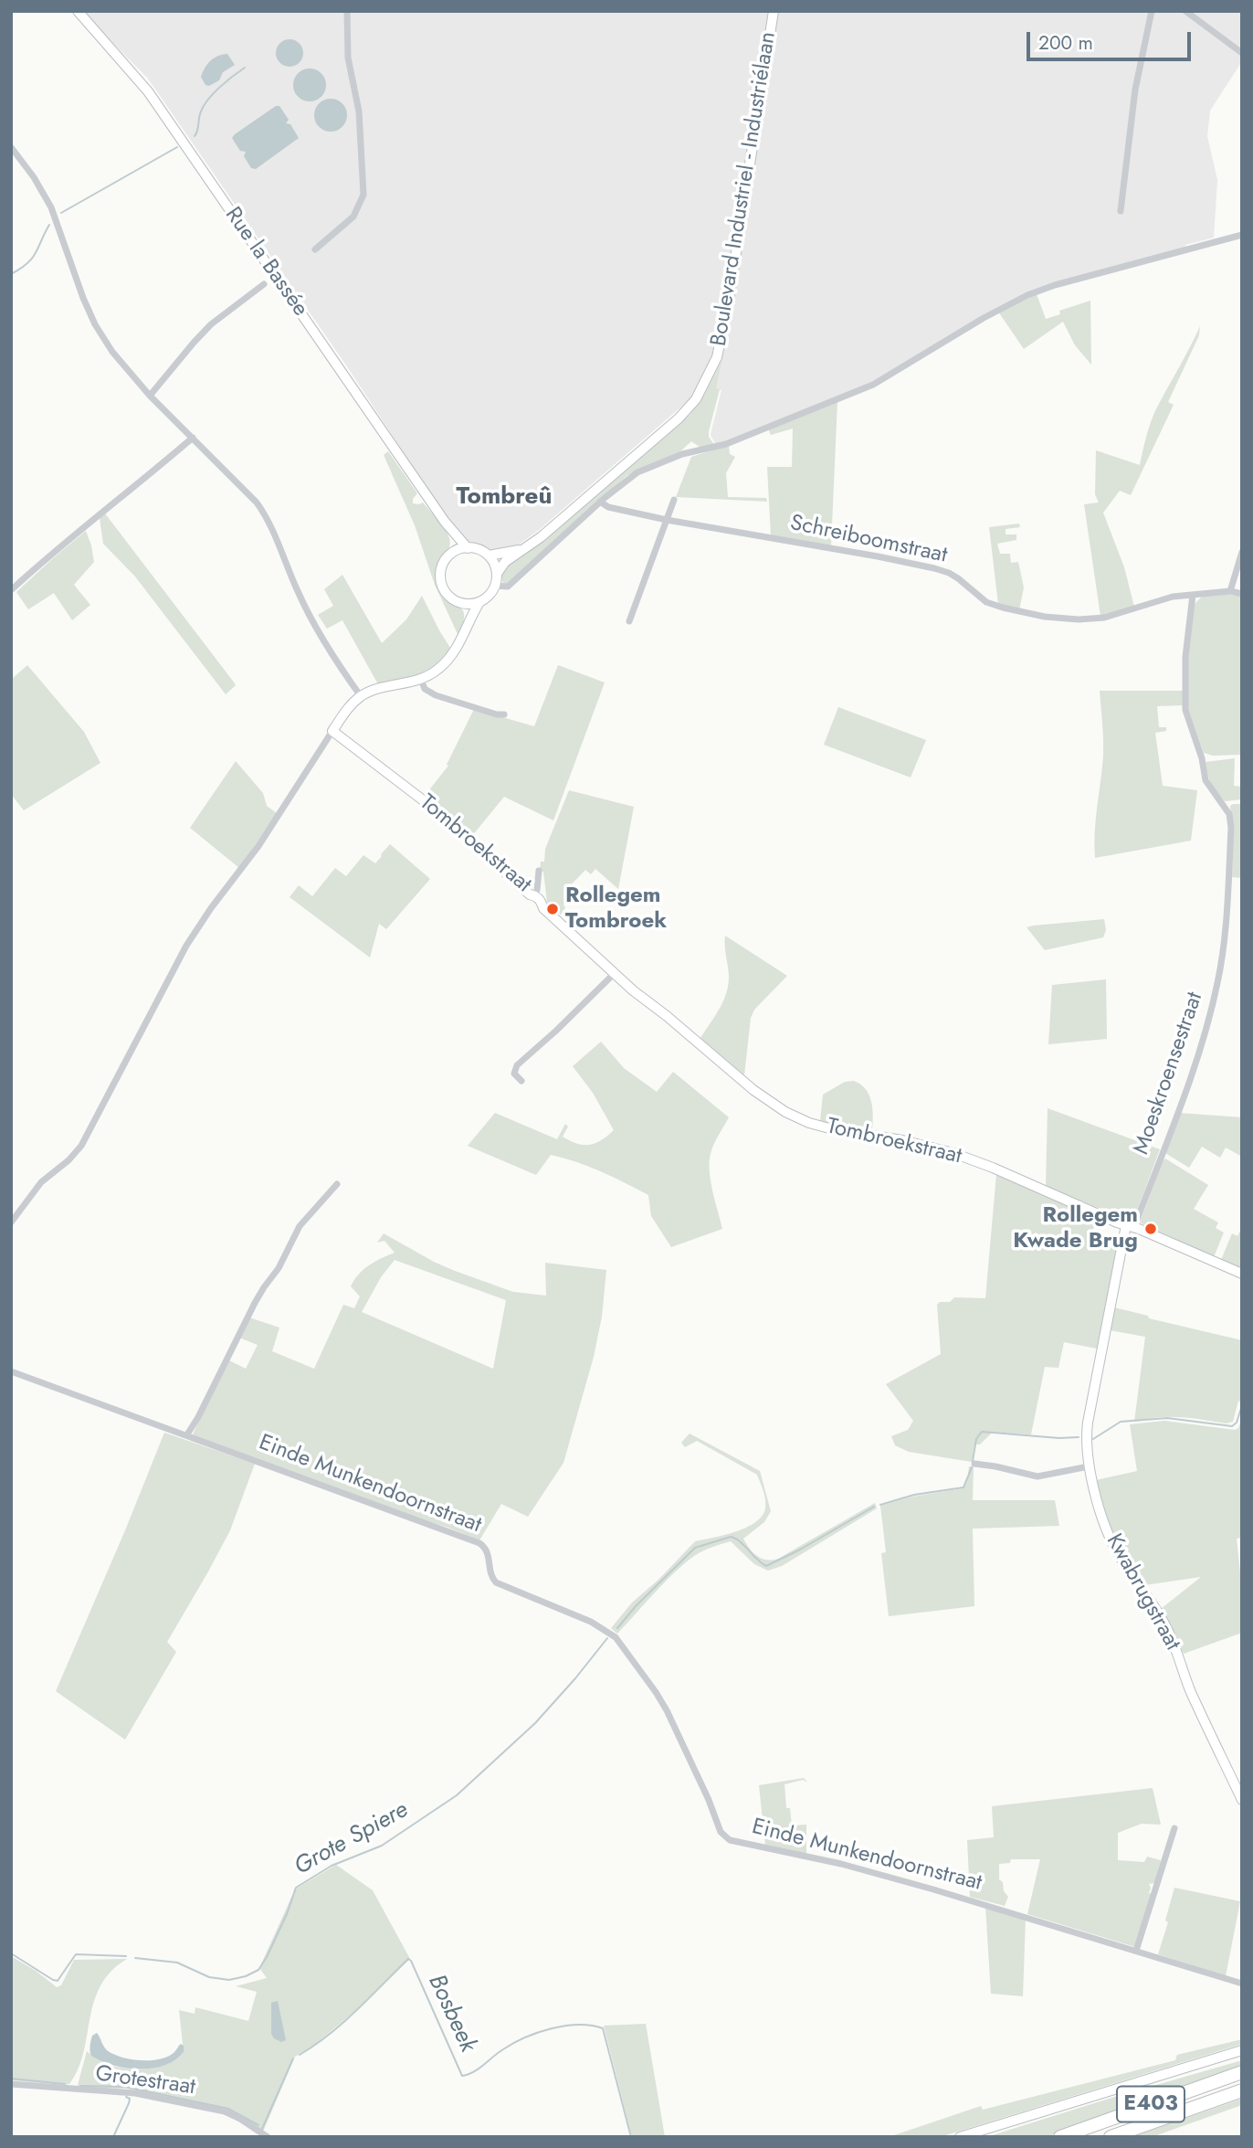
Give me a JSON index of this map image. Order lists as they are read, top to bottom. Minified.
{"streets":{"highway":["E403"],"street":["Boulevard Industriel - Industriélaan","Rue la Bassée","Schreiboomstraat","Tombroekstraat","Moeskroensestraat","Einde Munkendoornstraat","Kwabrugstraat","Grotestraat"]},"crossings":[["Boulevard Industriel - Industriélaan","Rue la Bassée"],["Schreiboomstraat","Moeskroensestraat"],["Tombroekstraat","Moeskroensestraat"],["Tombroekstraat","Kwabrugstraat"],["Moeskroensestraat","Kwabrugstraat"]],"districts":["Tombreû"],"water":["Grote Spiere","Bosbeek"],"places":["Rollegem Tombroek","Rollegem Kwade Brug"],"scale_bar":"200 m"}
